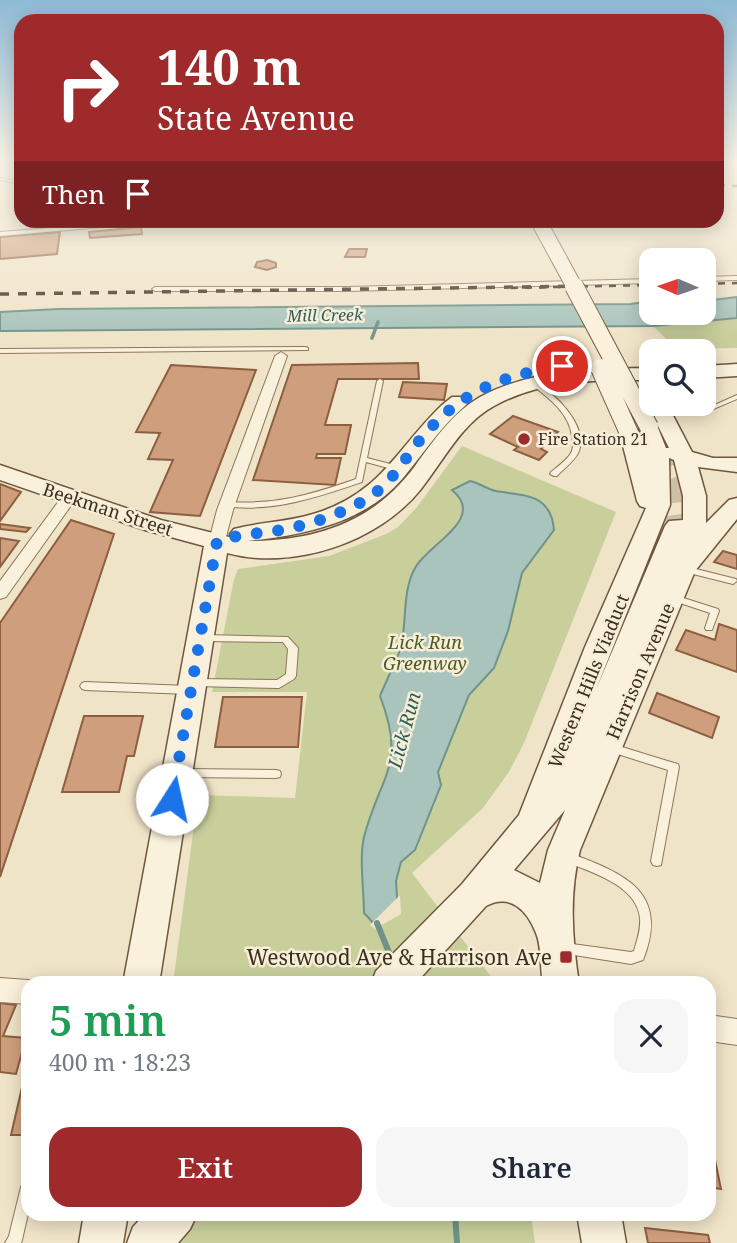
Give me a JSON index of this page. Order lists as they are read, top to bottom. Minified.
{"streets":{"main road":["Beekman Street","Harrison Avenue","Western Hills Viaduct"]},"crossings":[["Harrison Avenue","Western Hills Viaduct"]],"water":["Mill Creek","Lick Run"],"parks":["Lick Run Greenway"],"places":{"other":["Fire Station 21"],"transit":["Westwood Ave & Harrison Ave"]},"north":"left","page":{"turn":["140 m","State Avenue"],"then":"Then","heading":["5 min","400 m · 18:23"],"buttons":["Exit","Share"]}}
